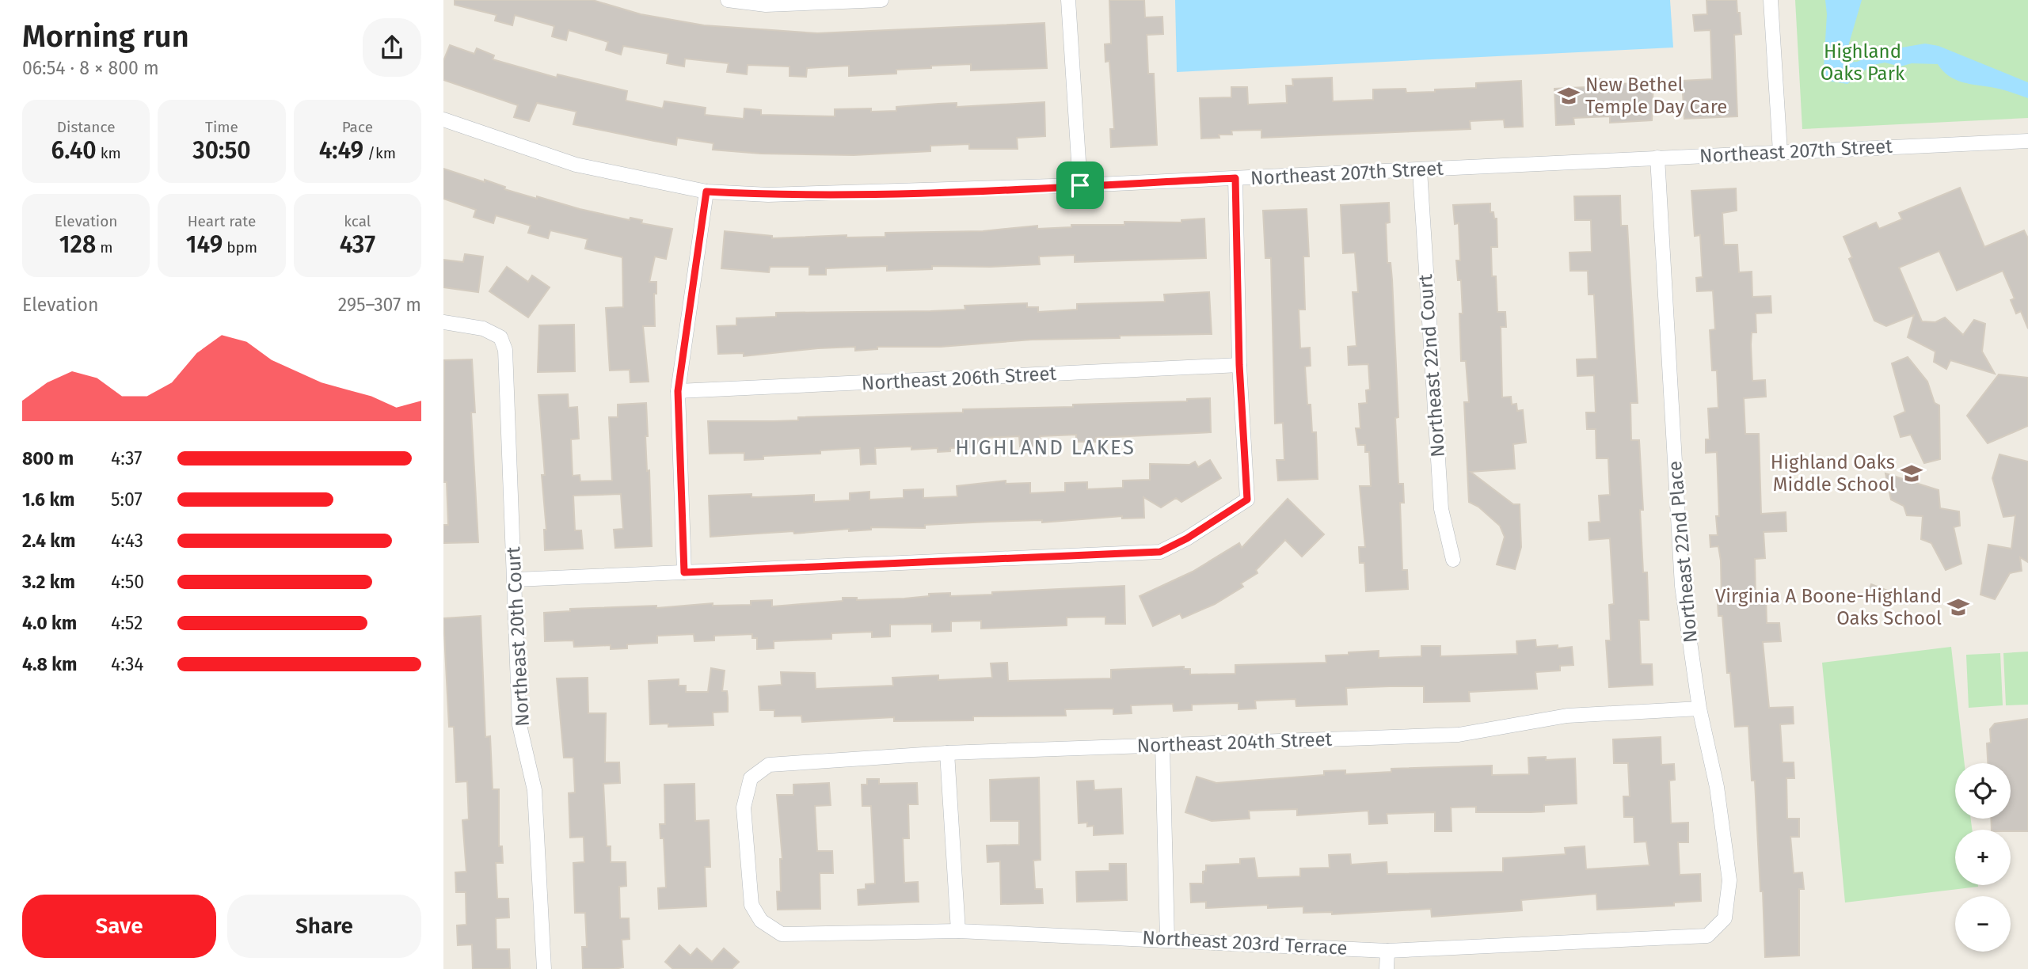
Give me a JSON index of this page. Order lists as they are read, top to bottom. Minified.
{"streets":{"street":["Northeast 207th Street","Northeast 22nd Court","Northeast 206th Street","Northeast 22nd Place","Northeast 20th Court","Northeast 204th Street","Northeast 203rd Terrace"]},"crossings":[["Northeast 207th Street","Northeast 22nd Court"],["Northeast 207th Street","Northeast 22nd Place"],["Northeast 22nd Place","Northeast 204th Street"],["Northeast 22nd Place","Northeast 203rd Terrace"],["Northeast 204th Street","Northeast 203rd Terrace"]],"districts":["HIGHLAND LAKES"],"parks":["Highland Oaks Park"],"places":{"school or university":["New Bethel Temple Day Care","Highland Oaks Middle School","Virginia A Boone-Highland Oaks School"]},"page":{"heading":["Morning run","06:54 · 8 × 800 m"],"stats":[["Distance","6.40 km"],["Time","30:50"],["Pace","4:49 /km"],["Elevation","128 m"],["Heart rate","149 bpm"],["kcal","437"]],"chart":["Elevation","295–307 m"],"list":[{"name":"800 m","note":"4:37"},{"name":"1.6 km","note":"5:07"},{"name":"2.4 km","note":"4:43"},{"name":"3.2 km","note":"4:50"},{"name":"4.0 km","note":"4:52"},{"name":"4.8 km","note":"4:34"}],"map_buttons":["+","−"],"buttons":["Save","Share"]}}
